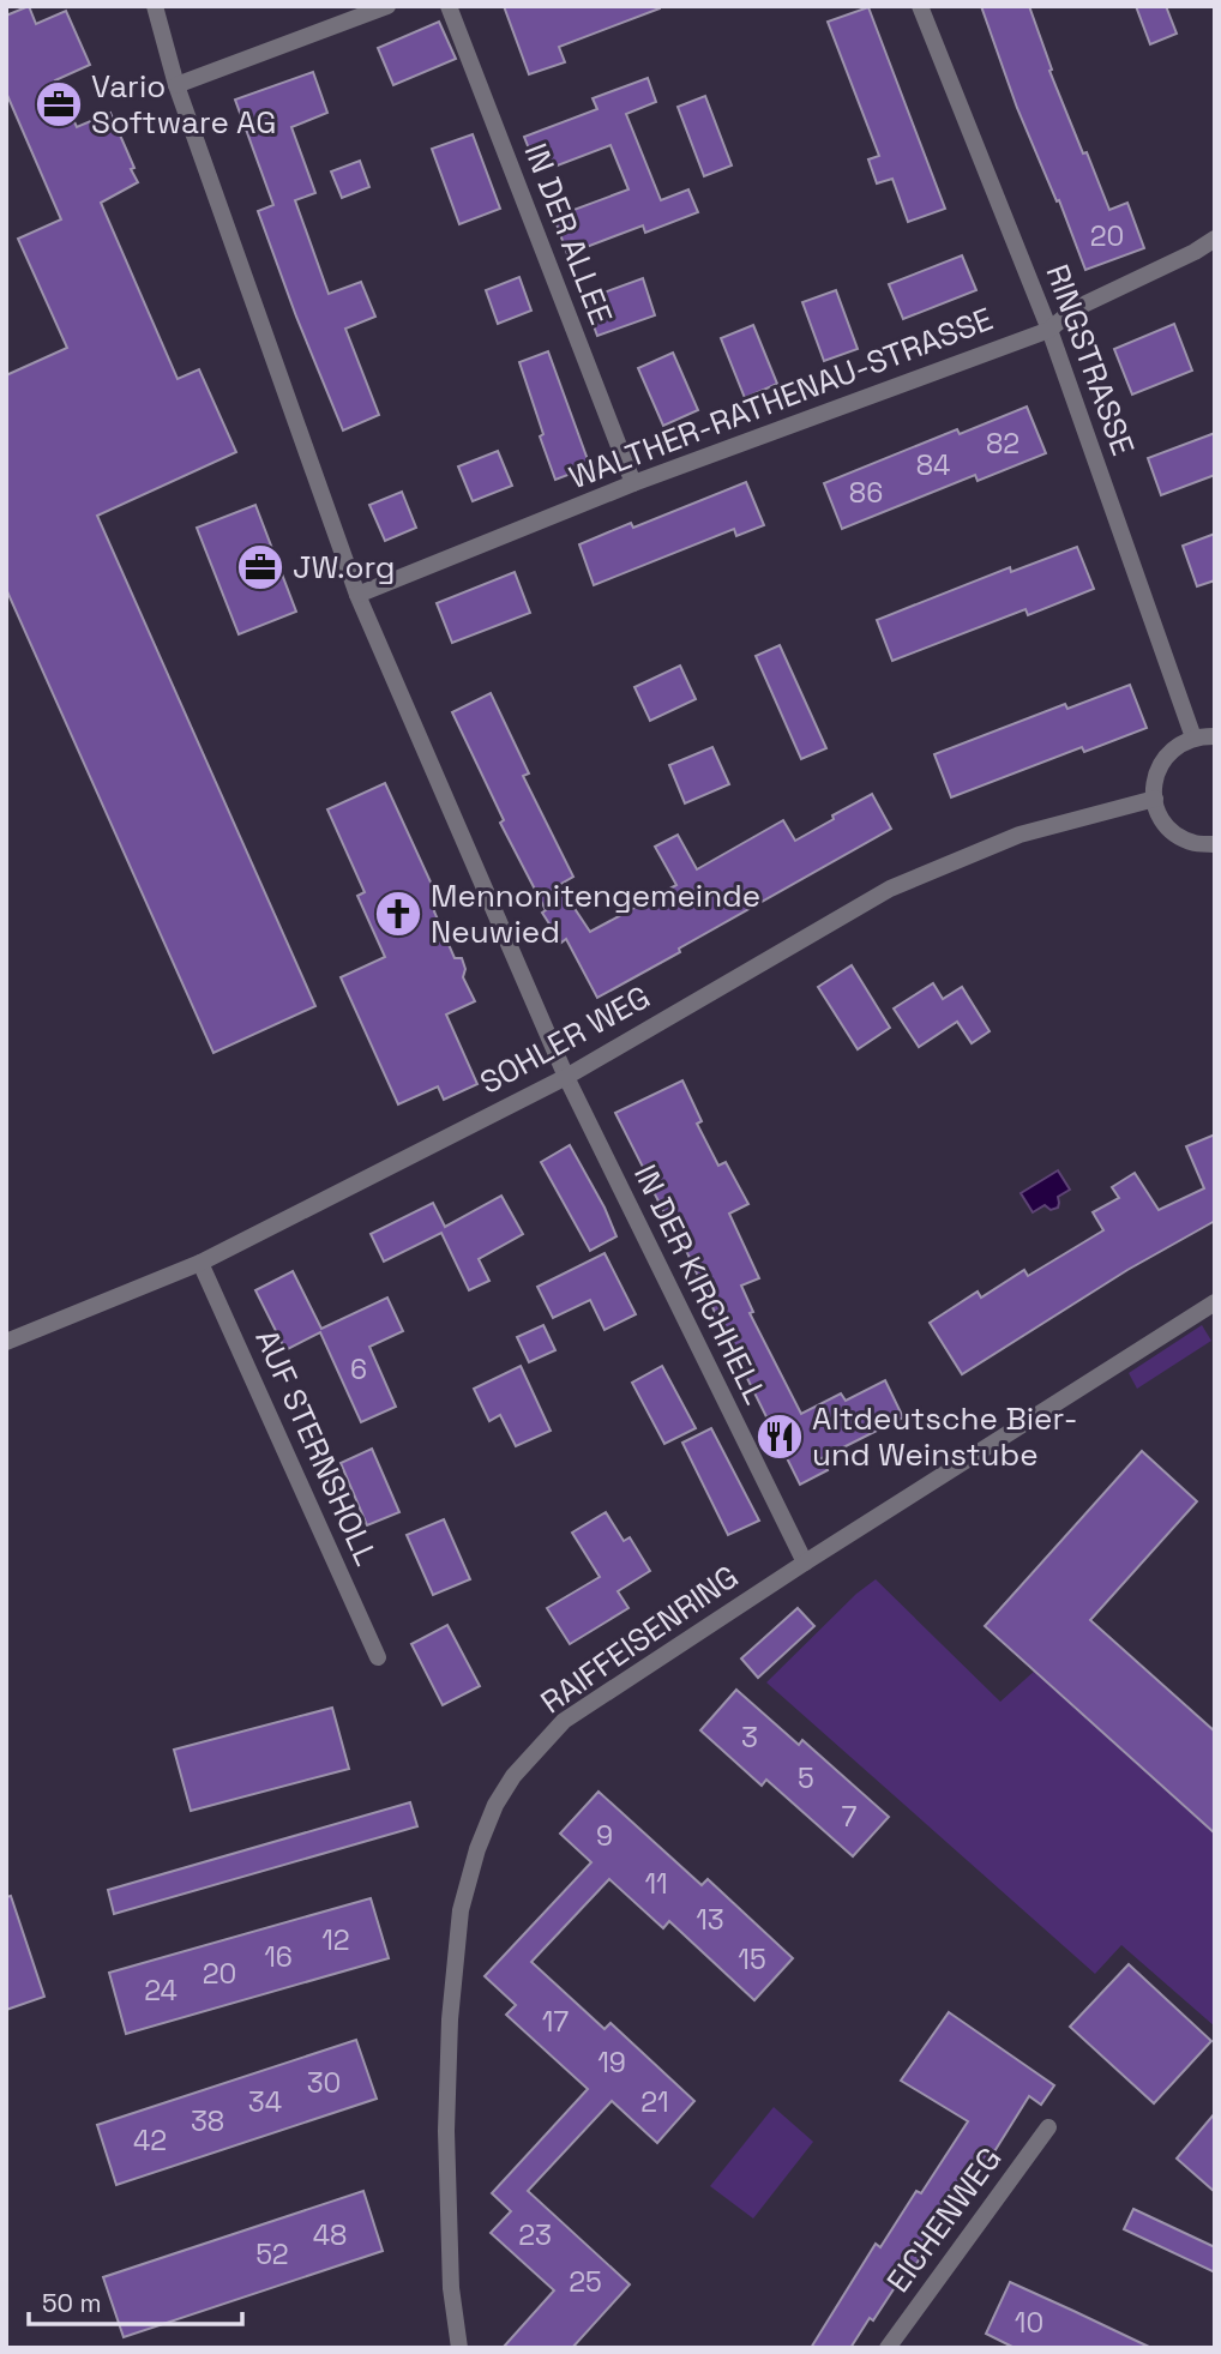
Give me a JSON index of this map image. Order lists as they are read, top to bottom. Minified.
{"streets":{"street":["IN DER ALLEE","RINGSTRASSE","WALTHER-RATHENAU-STRASSE","SOHLER WEG","IN DER KIRCHHELL","AUF STERNSHOLL","RAIFFEISENRING","EICHENWEG"]},"crossings":[["IN DER ALLEE","WALTHER-RATHENAU-STRASSE"],["RINGSTRASSE","WALTHER-RATHENAU-STRASSE"],["WALTHER-RATHENAU-STRASSE","IN DER KIRCHHELL"],["SOHLER WEG","IN DER KIRCHHELL"],["SOHLER WEG","AUF STERNSHOLL"],["IN DER KIRCHHELL","RAIFFEISENRING"]],"places":{"office":["Vario Software AG","JW.org"],"church":["Mennonitengemeinde Neuwied"],"restaurant":["Altdeutsche Bier- und Weinstube"]},"house_numbers":["20","82","84","86","6","3","5","7","9","11","13","12","16","15","20","24","17","19","30","34","21","38","42","48","23","52","25","10"],"scale_bar":"50 m"}
